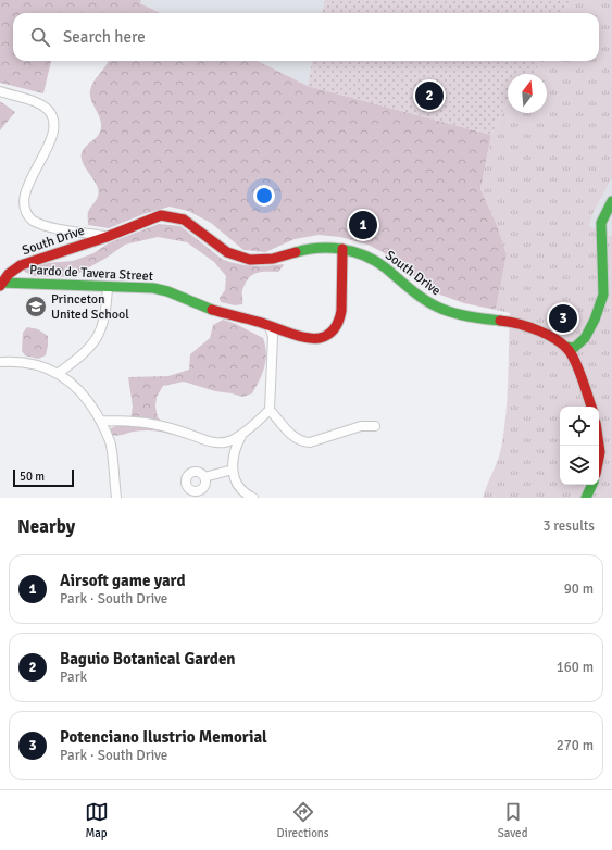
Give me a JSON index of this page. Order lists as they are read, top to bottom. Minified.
{"streets":{"main road":["South Drive","Pardo de Tavera Street"]},"crossings":[["South Drive","Pardo de Tavera Street"]],"places":{"school or university":["Princeton United School"]},"scale_bar":"50 m","north":"top","page":{"search":"Search here","pins":["2","1","3"],"scale":"50 m","heading":["Nearby","3 results"],"list":[{"mark":"1","name":"Airsoft game yard","note":"Park · South Drive","value":"90 m"},{"mark":"2","name":"Baguio Botanical Garden","note":"Park","value":"160 m"},{"mark":"3","name":"Potenciano Ilustrio Memorial","note":"Park · South Drive","value":"270 m"}],"nav":["Map","Directions","Saved"]}}
